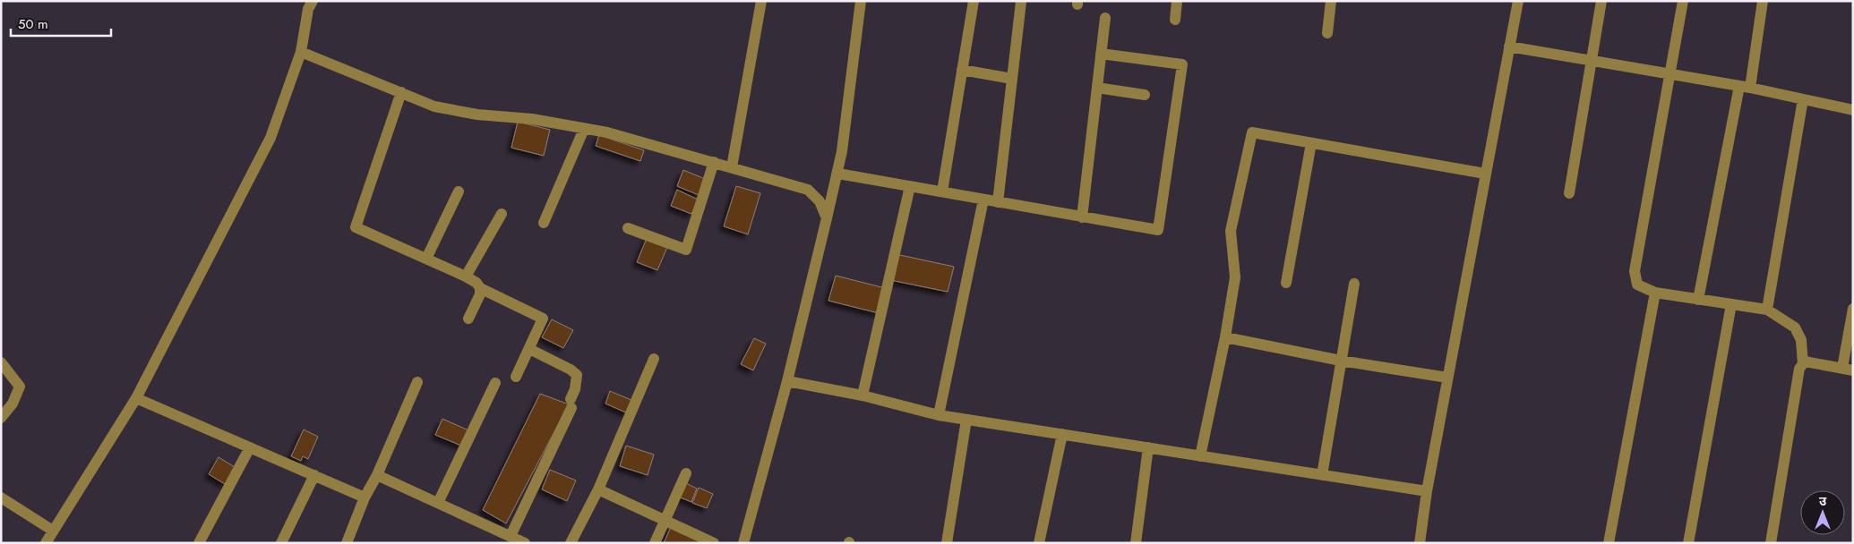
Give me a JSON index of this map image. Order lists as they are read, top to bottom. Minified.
{"scale_bar":"50 m","north":"top"}
